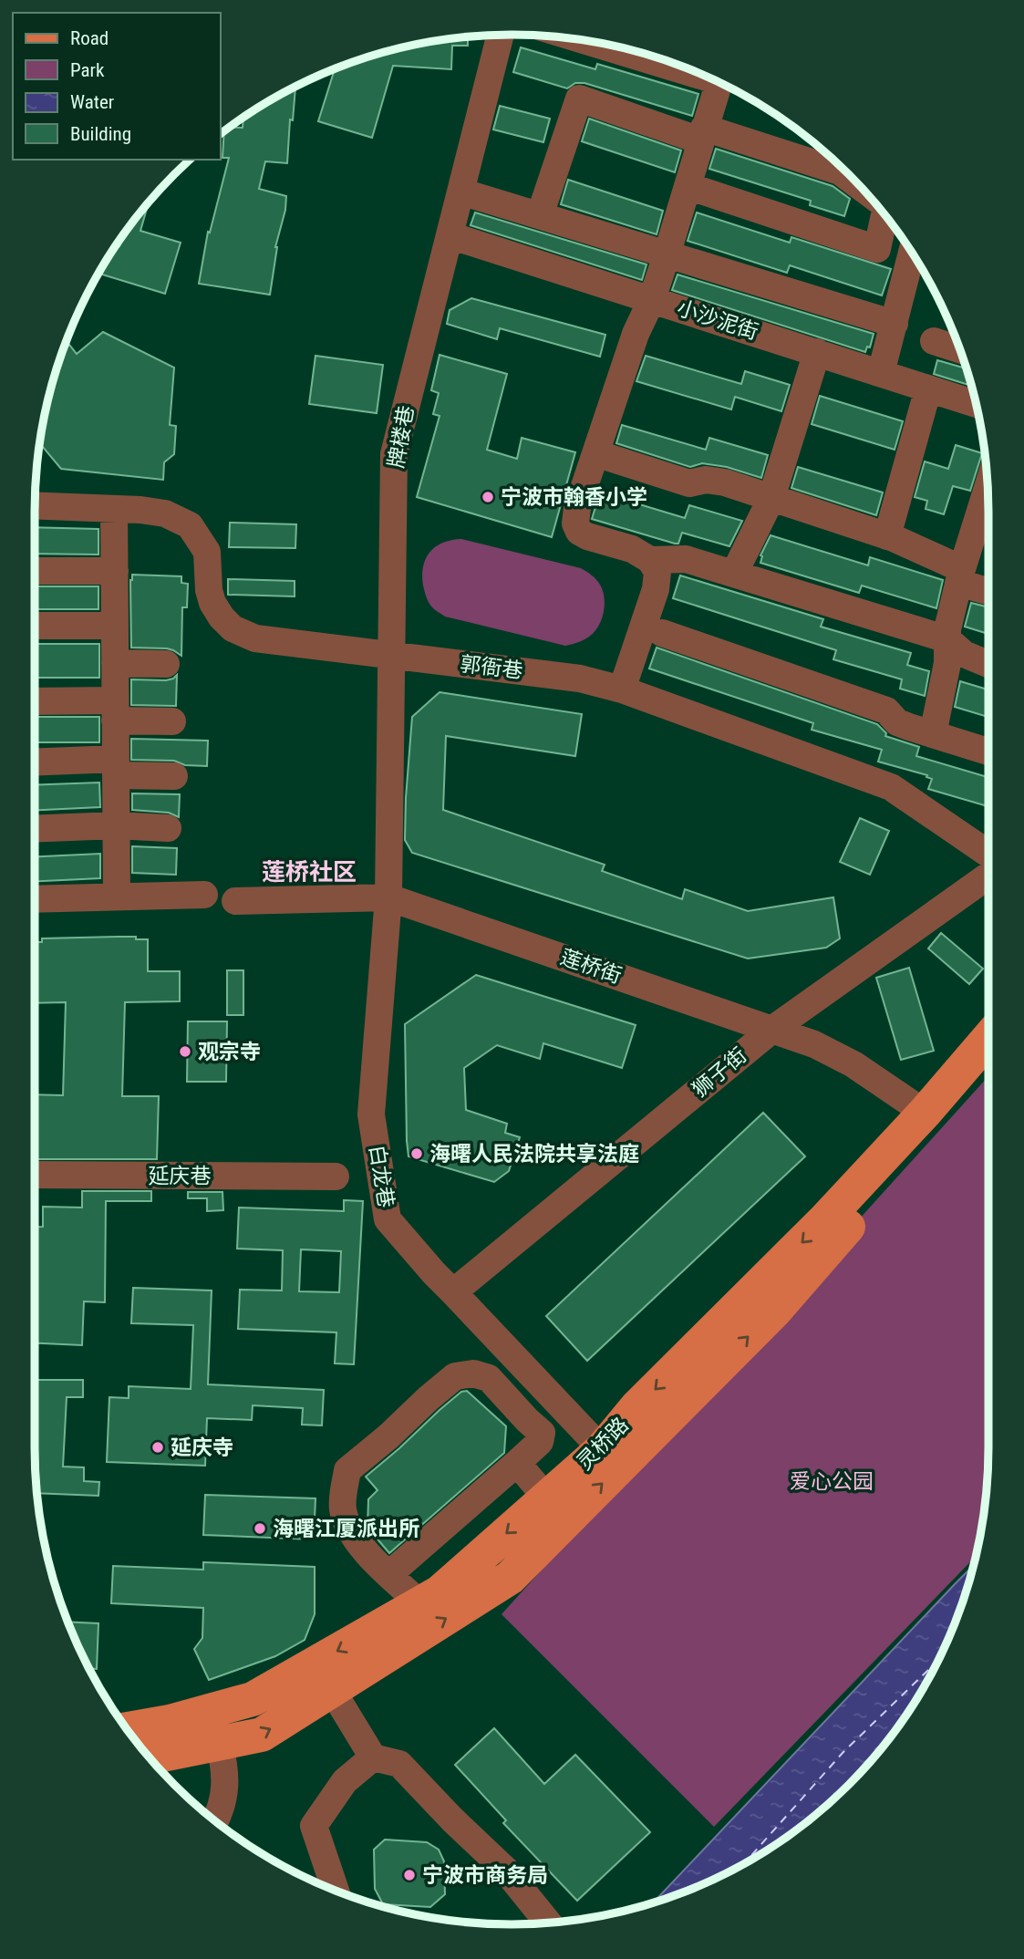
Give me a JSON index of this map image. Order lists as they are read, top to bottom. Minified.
{"streets":{"main road":["灵桥路"],"street":["小沙泥街","牌楼巷","郭衙巷","莲桥街","狮子街","延庆巷","白龙巷"]},"crossings":[["小沙泥街","牌楼巷"],["牌楼巷","郭衙巷"],["牌楼巷","莲桥街"],["牌楼巷","白龙巷"],["莲桥街","狮子街"],["莲桥街","白龙巷"],["莲桥街","灵桥路"],["狮子街","白龙巷"],["白龙巷","灵桥路"]],"districts":["莲桥社区"],"parks":["爱心公园"],"places":["宁波市翰香小学","观宗寺","海曙人民法院共享法庭","延庆寺","海曙江厦派出所","宁波市商务局"],"legend":["Road","Park","Water","Building"]}
